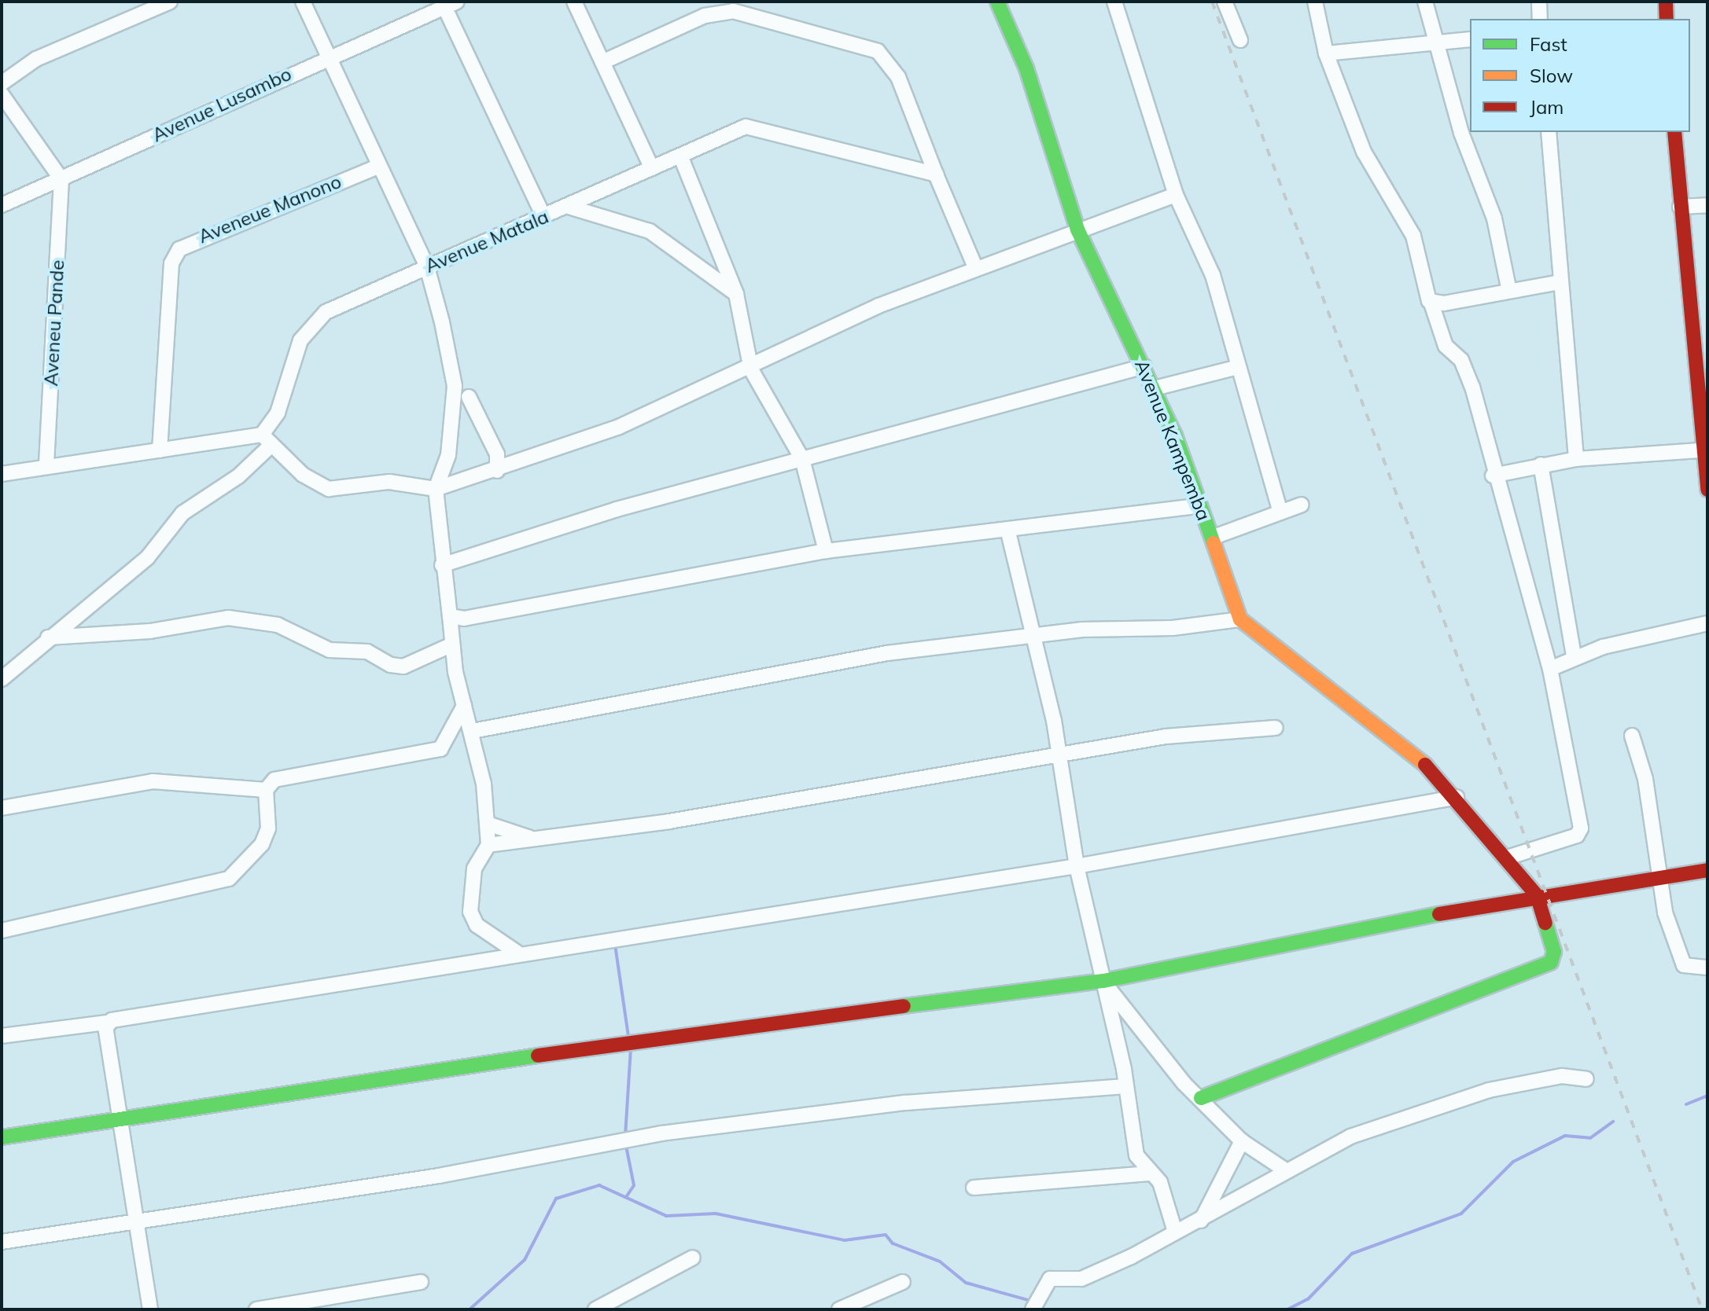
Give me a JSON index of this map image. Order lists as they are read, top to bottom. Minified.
{"streets":{"main road":["Avenue Kampemba"],"street":["Avenue Lusambo","Aveneue Manono","Avenue Matala","Aveneu Pande"]},"crossings":[["Avenue Lusambo","Aveneu Pande"]],"legend":["Fast","Slow","Jam"]}
